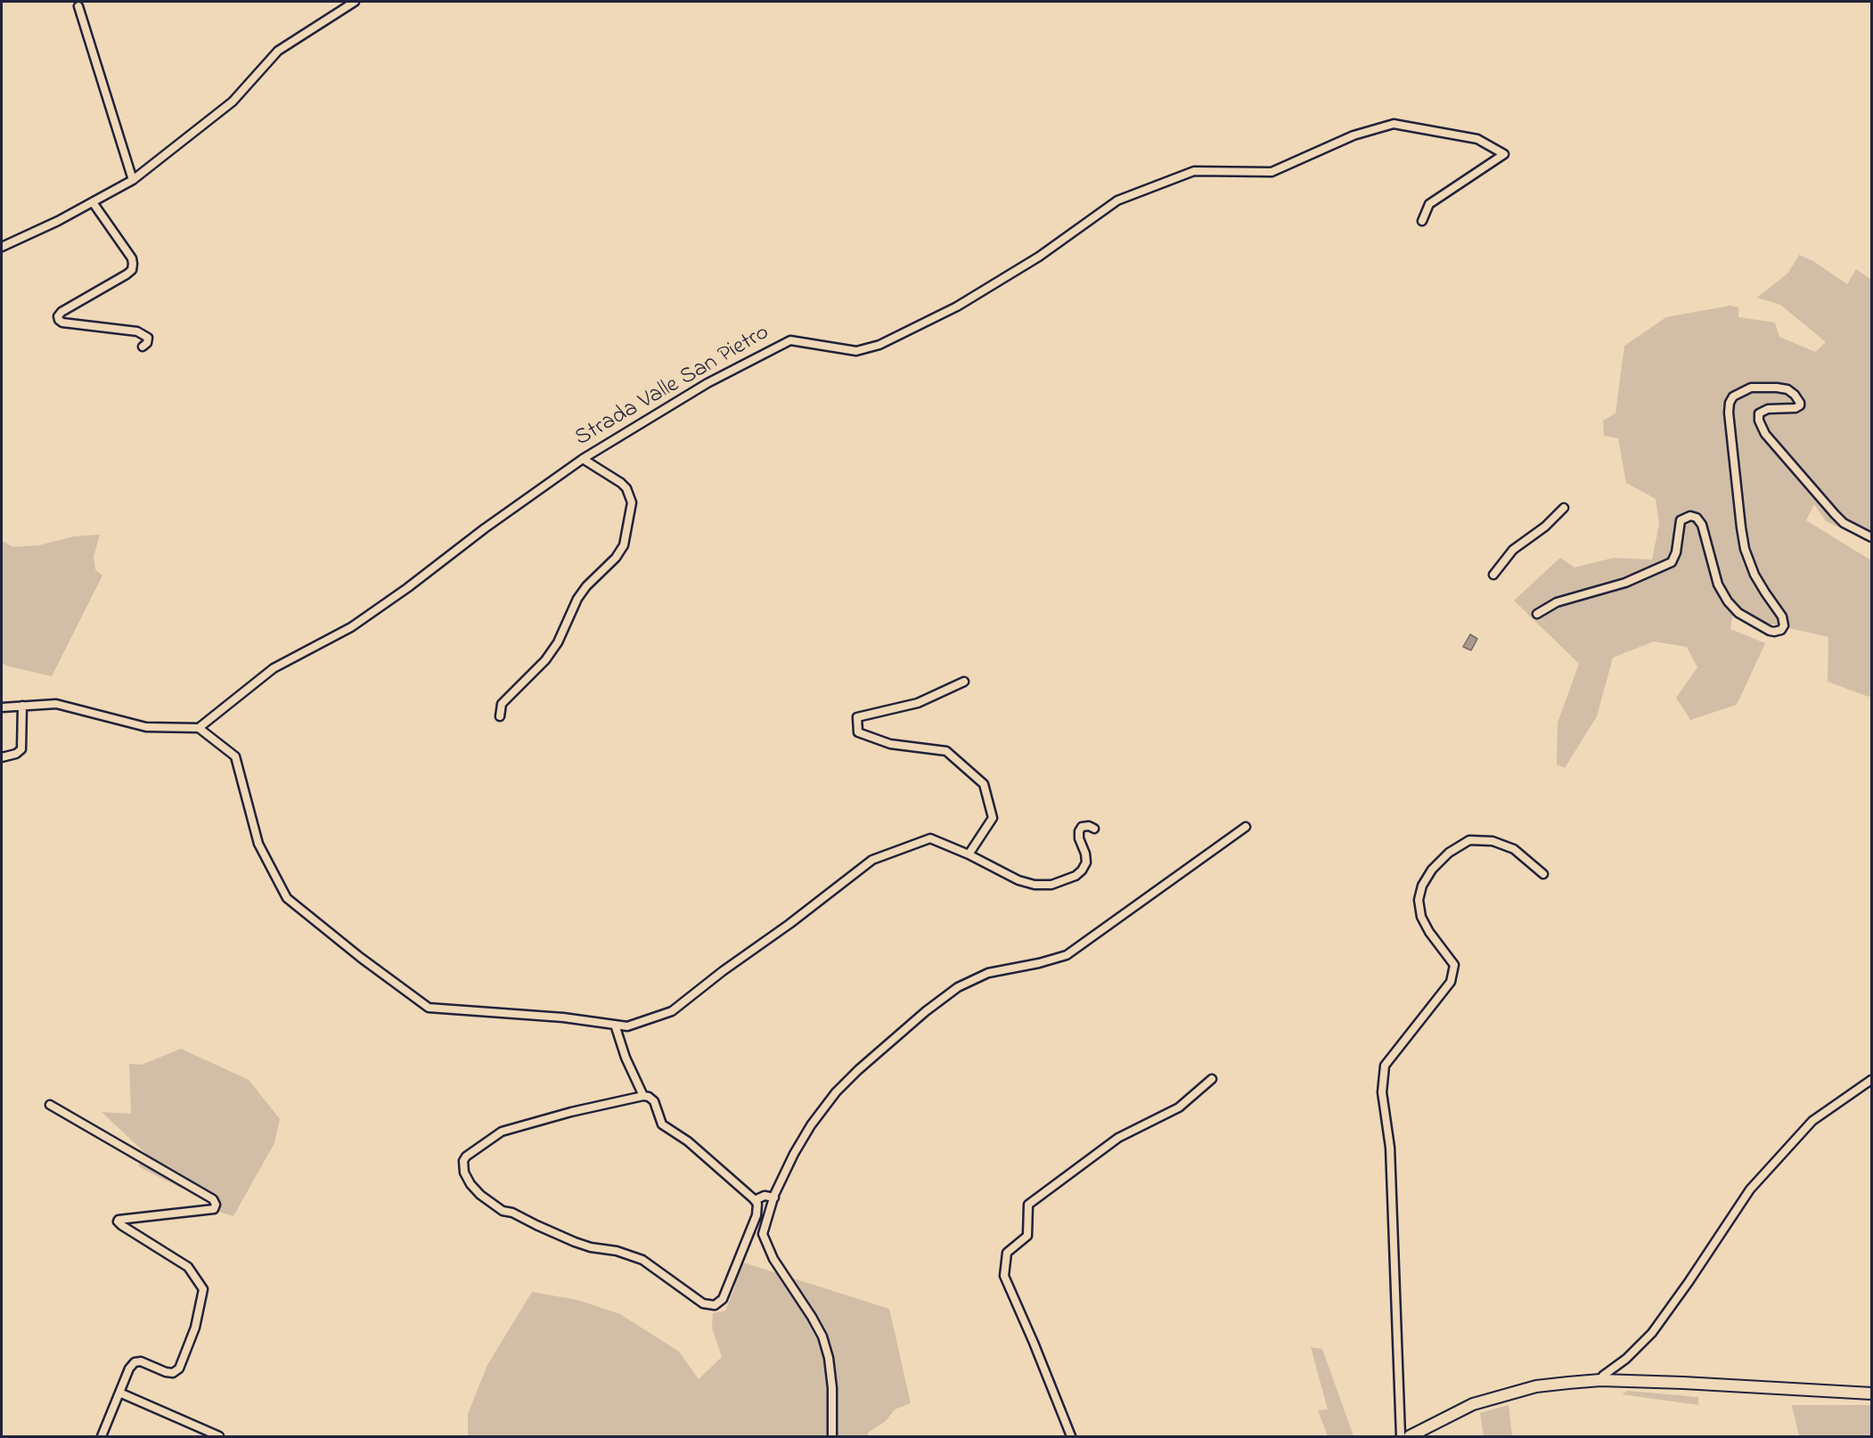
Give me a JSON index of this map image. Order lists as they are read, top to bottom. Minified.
{"streets":{"street":["Strada Valle San Pietro"]}}
